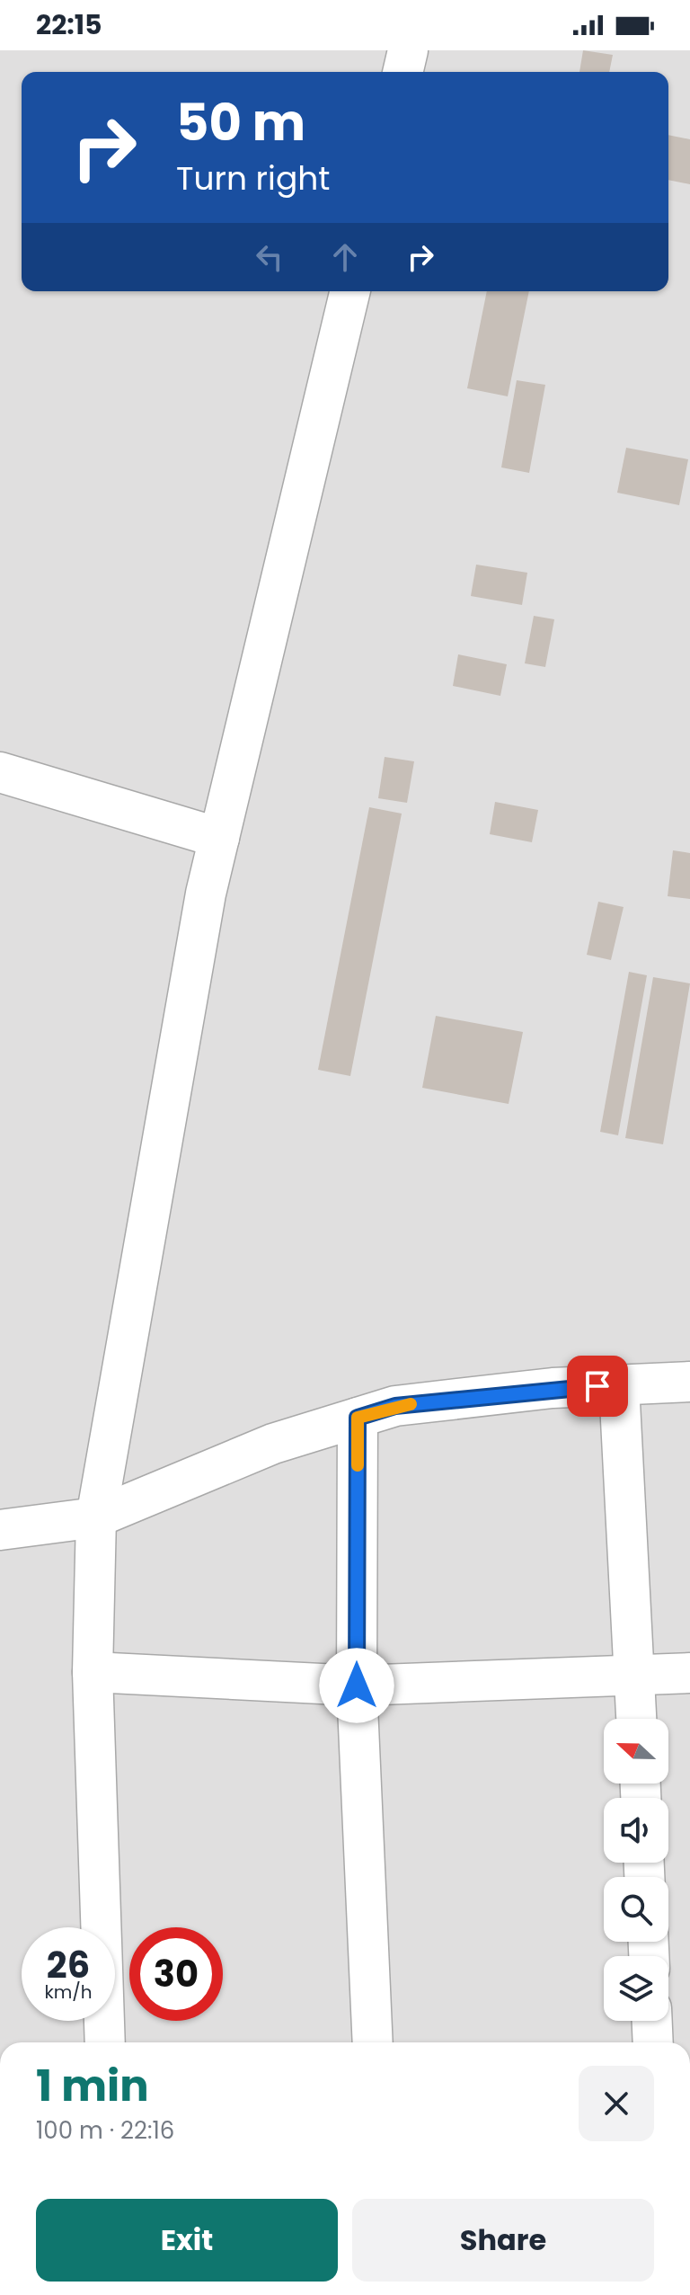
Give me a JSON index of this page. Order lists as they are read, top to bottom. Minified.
{"north":"left","page":{"status":"22:15","turn":["50 m","Turn right"],"speed":"26 km/h","limit":"30","heading":["1 min","100 m · 22:16"],"buttons":["Exit","Share"]}}
